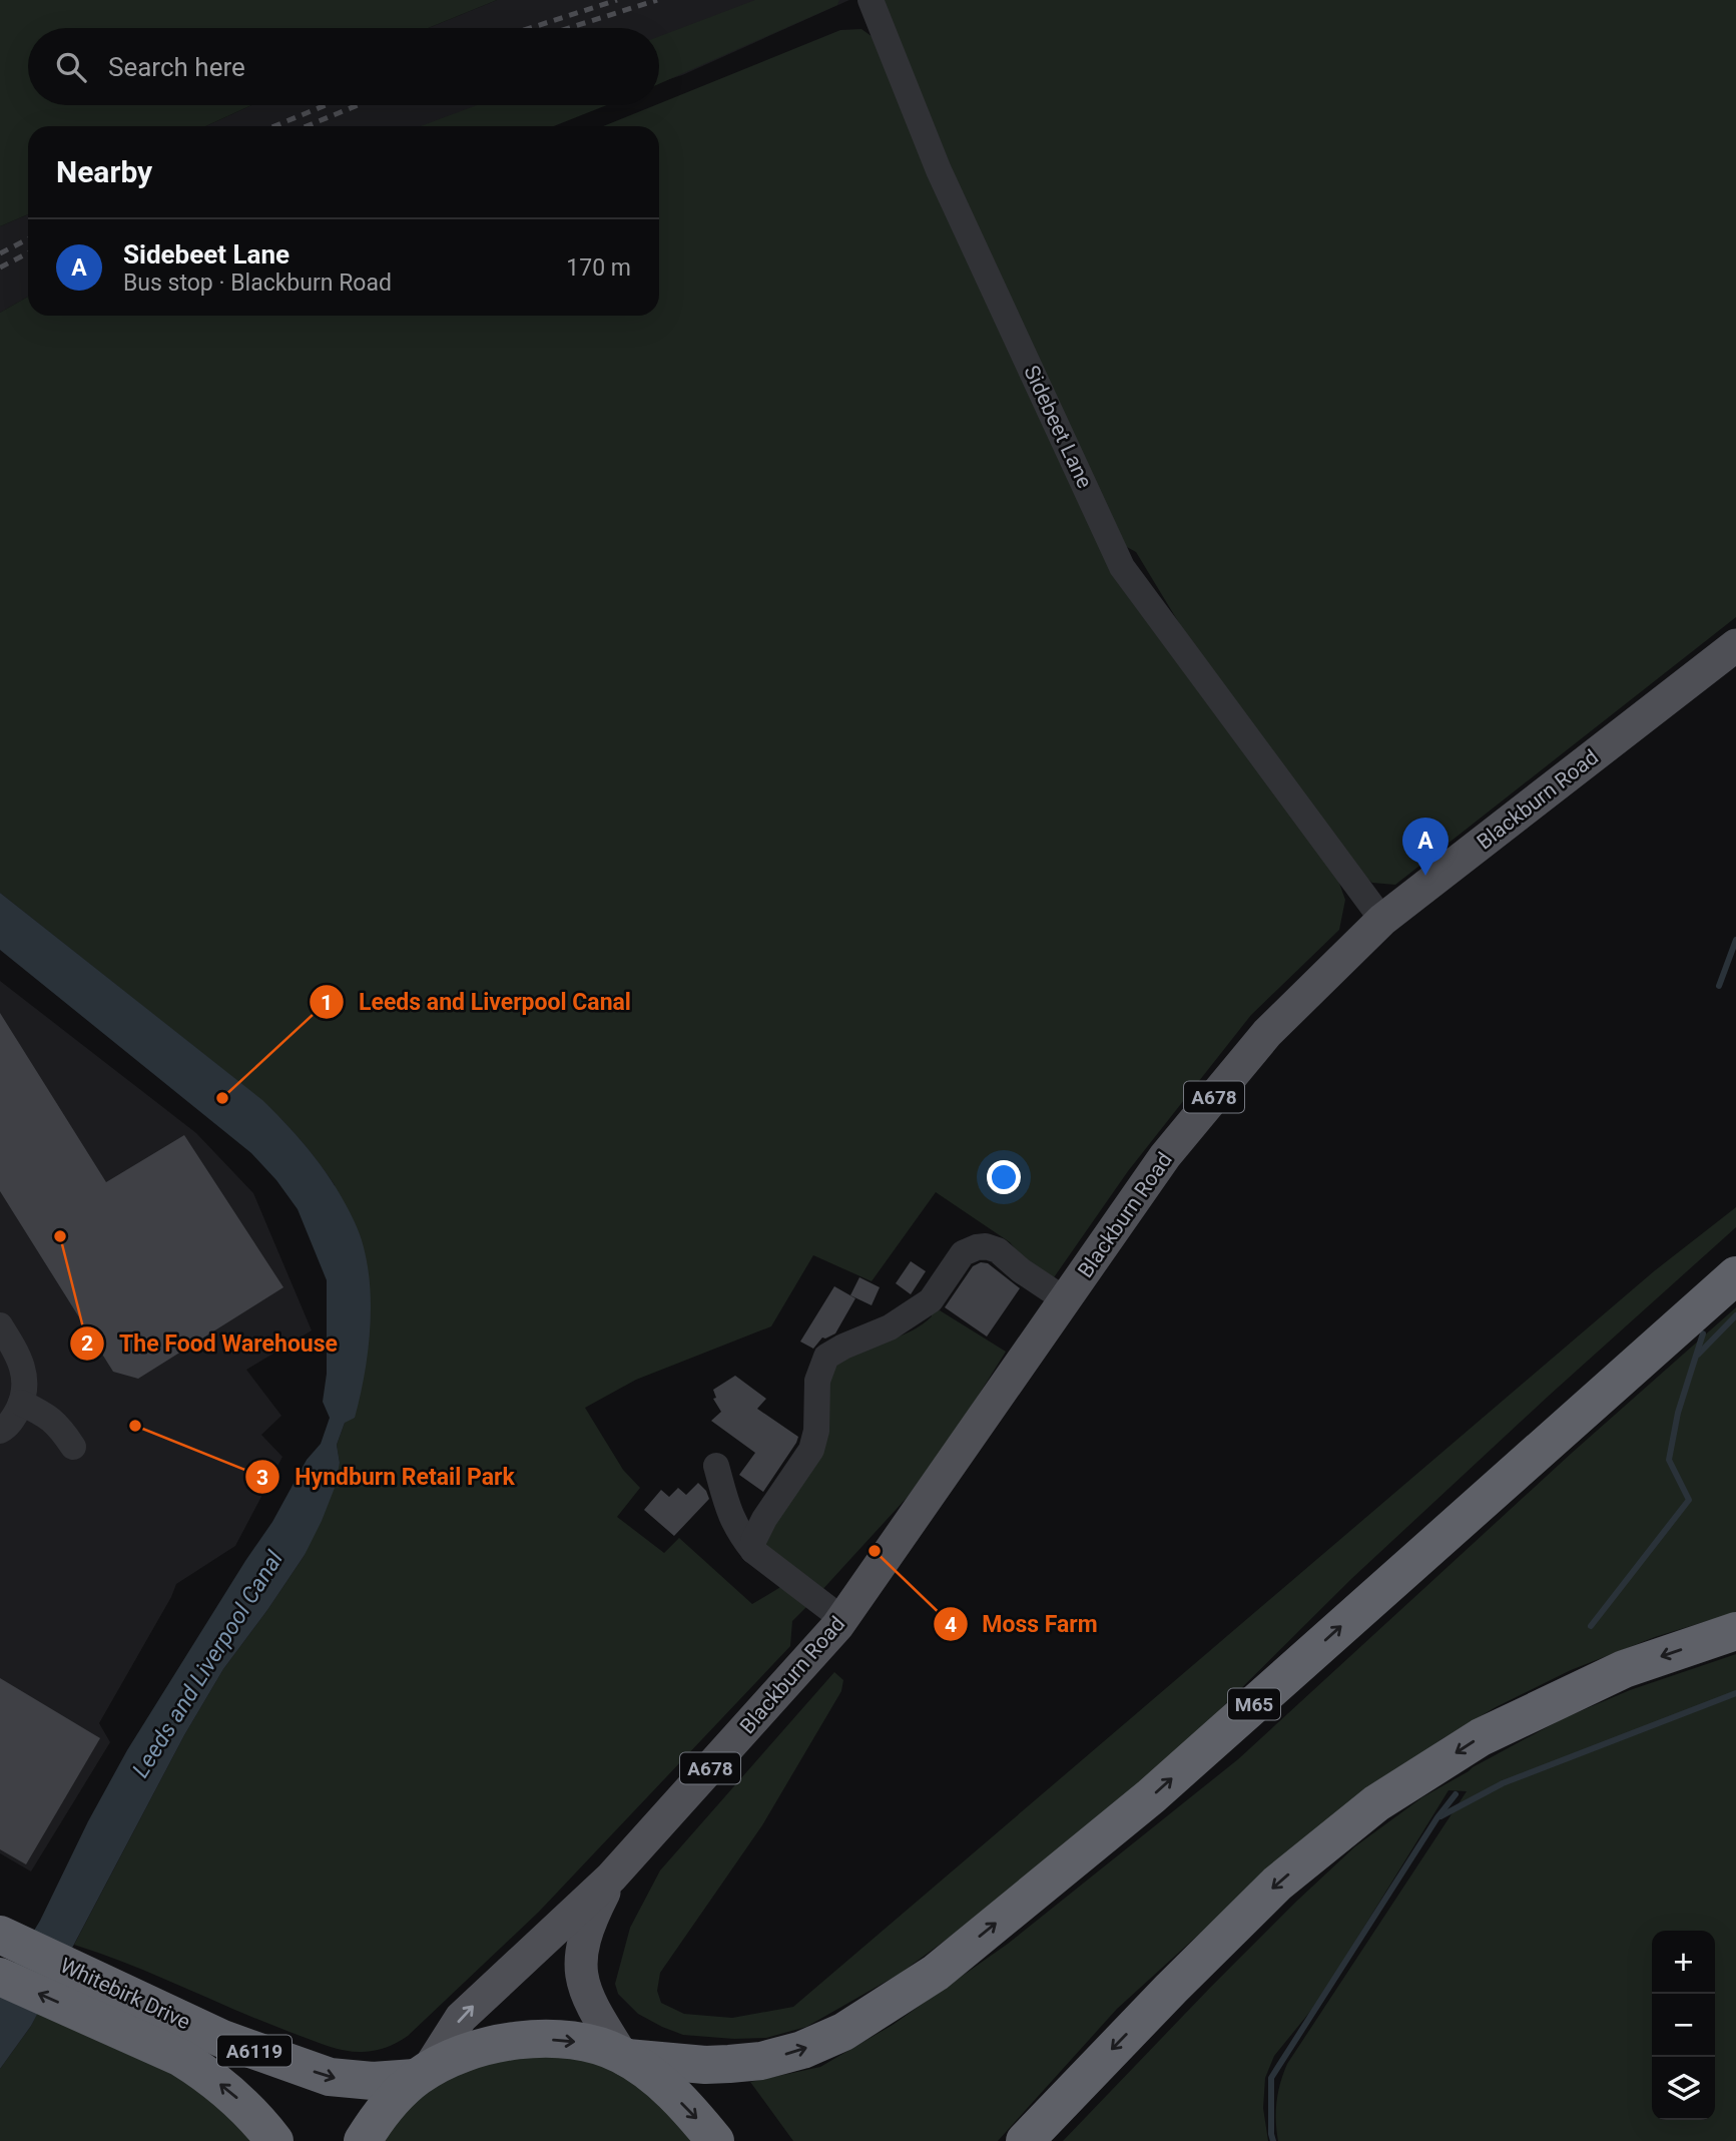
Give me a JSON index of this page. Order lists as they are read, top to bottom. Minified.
{"streets":{"highway":["A678","M65","Whitebirk Drive","A6119"],"main road":["Blackburn Road"],"street":["Sidebeet Lane"]},"crossings":[["Sidebeet Lane","Blackburn Road"],["Blackburn Road","A678"],["Blackburn Road","M65"],["Blackburn Road","Whitebirk Drive"],["A678","M65"],["A678","Whitebirk Drive"]],"water":["Leeds and Liverpool Canal"],"places":["Leeds and Liverpool Canal","The Food Warehouse","Hyndburn Retail Park","Moss Farm"],"page":{"search":"Search here","heading":"Nearby","list":[{"mark":"A","name":"Sidebeet Lane","note":"Bus stop · Blackburn Road","value":"170 m"}],"pins":"A","map_buttons":["+","−"]}}
